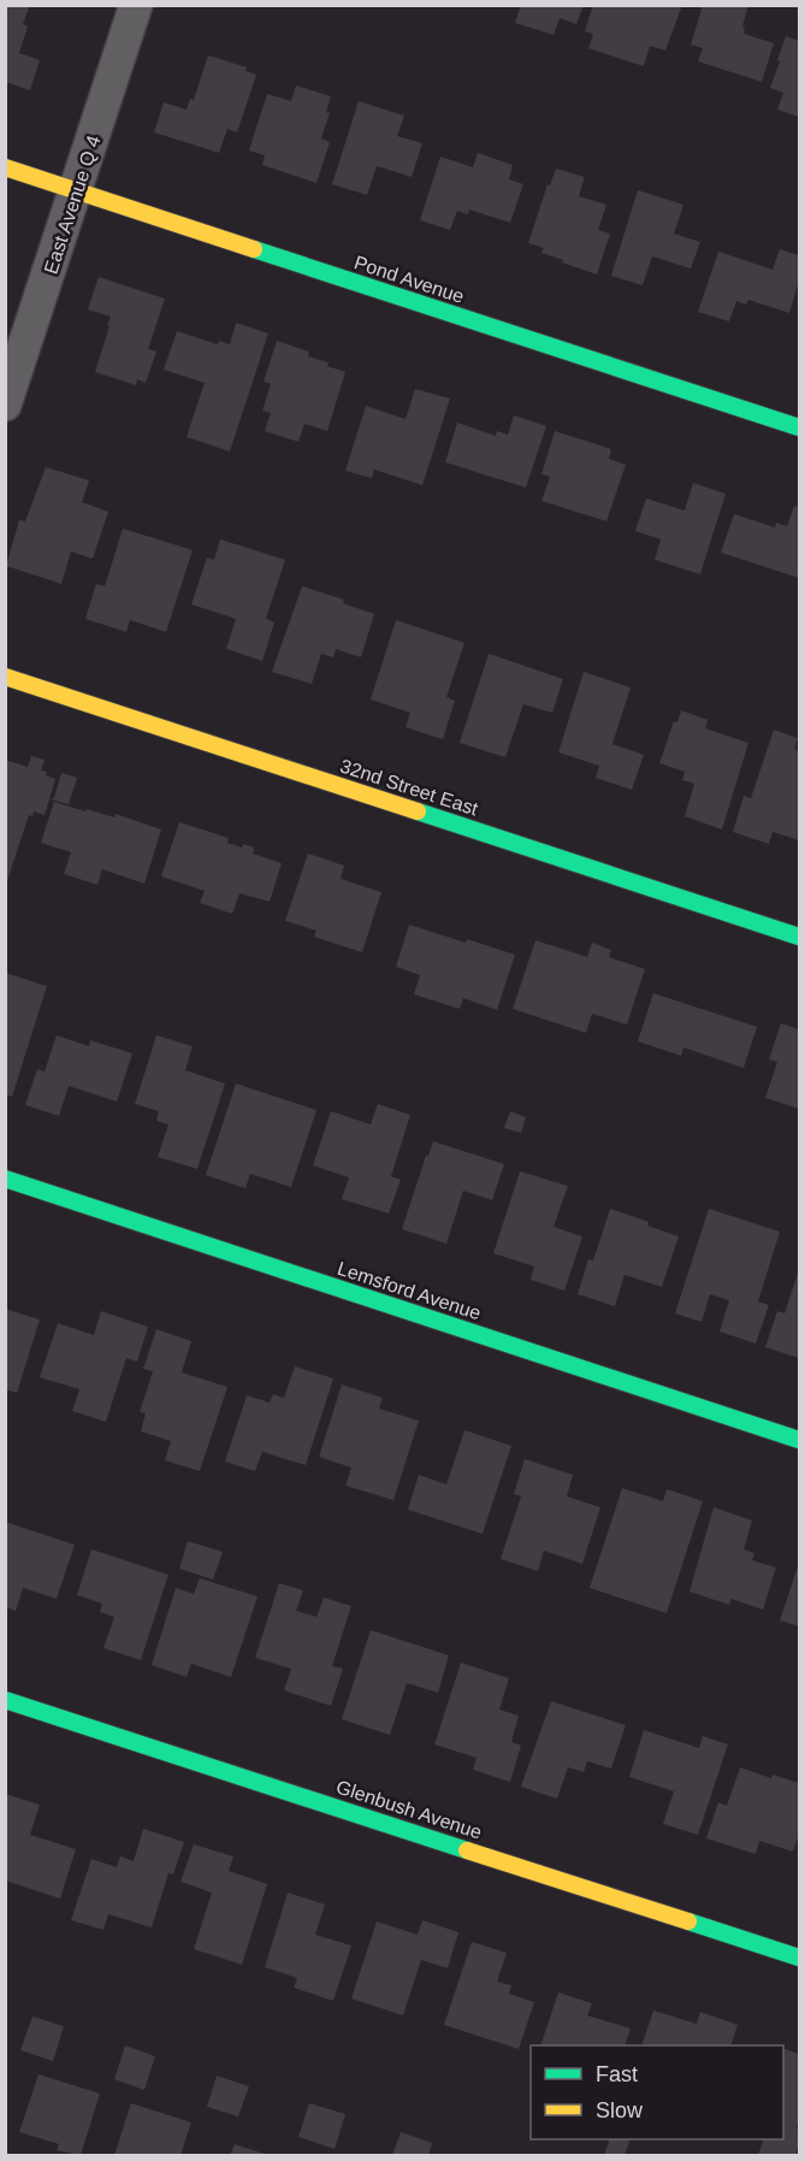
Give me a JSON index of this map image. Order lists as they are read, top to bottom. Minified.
{"streets":{"street":["East Avenue Q 4","Pond Avenue","32nd Street East","Lemsford Avenue","Glenbush Avenue"]},"crossings":[["East Avenue Q 4","Pond Avenue"]],"legend":["Fast","Slow"]}
